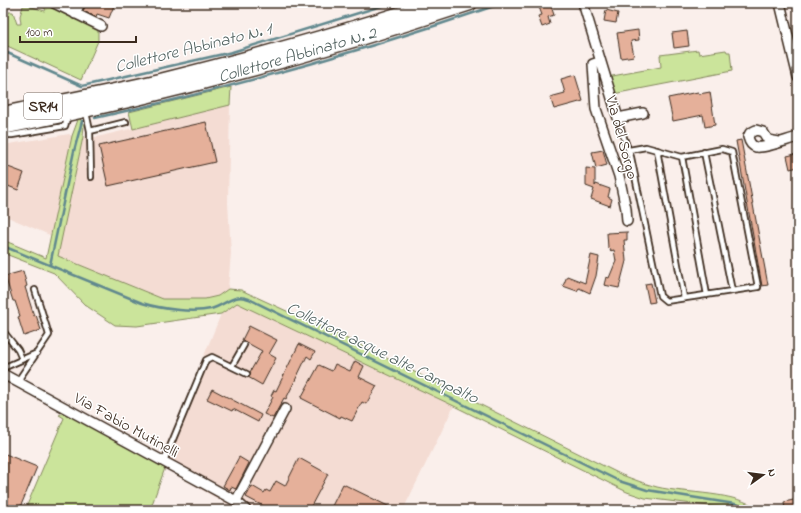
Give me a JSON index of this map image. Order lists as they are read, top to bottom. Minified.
{"streets":{"main road":["SR14"],"street":["Via del Sorgo","Via Fabio Mutinelli"]},"water":["Collettore Abbinato N. 1","Collettore Abbinato N. 2","Collettore acque alte Campalto"],"scale_bar":"100 m","north":"right"}
